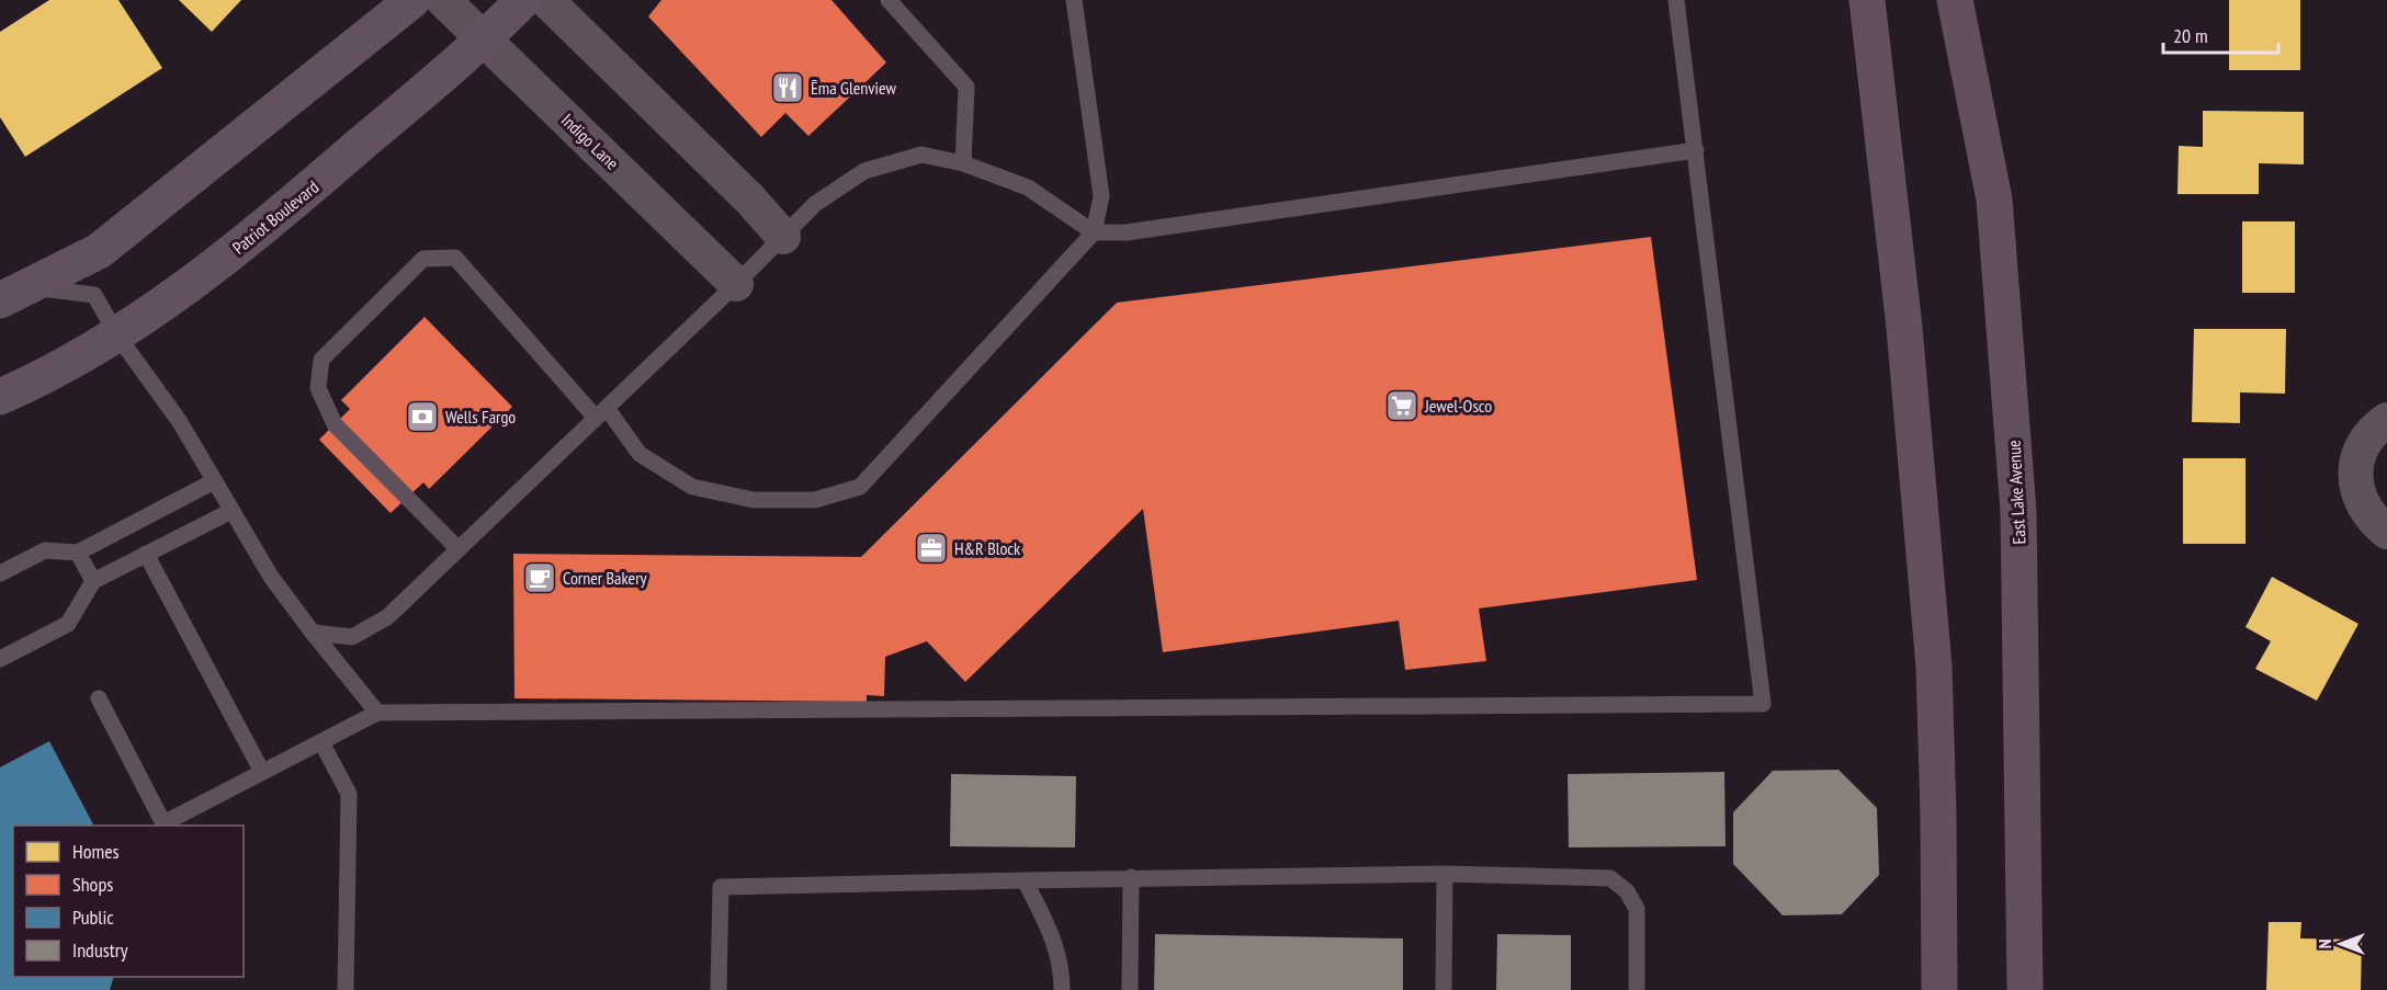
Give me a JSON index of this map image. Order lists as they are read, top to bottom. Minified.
{"streets":{"main road":["Patriot Boulevard","East Lake Avenue"],"street":["Indigo Lane"]},"crossings":[["Indigo Lane","Patriot Boulevard"]],"places":{"restaurant":["Ēma Glenview"],"supermarket":["Jewel-Osco"],"bank":["Wells Fargo"],"office":["H&R Block"],"cafe":["Corner Bakery"]},"legend":["Homes","Shops","Public","Industry"],"scale_bar":"20 m","north":"left"}
